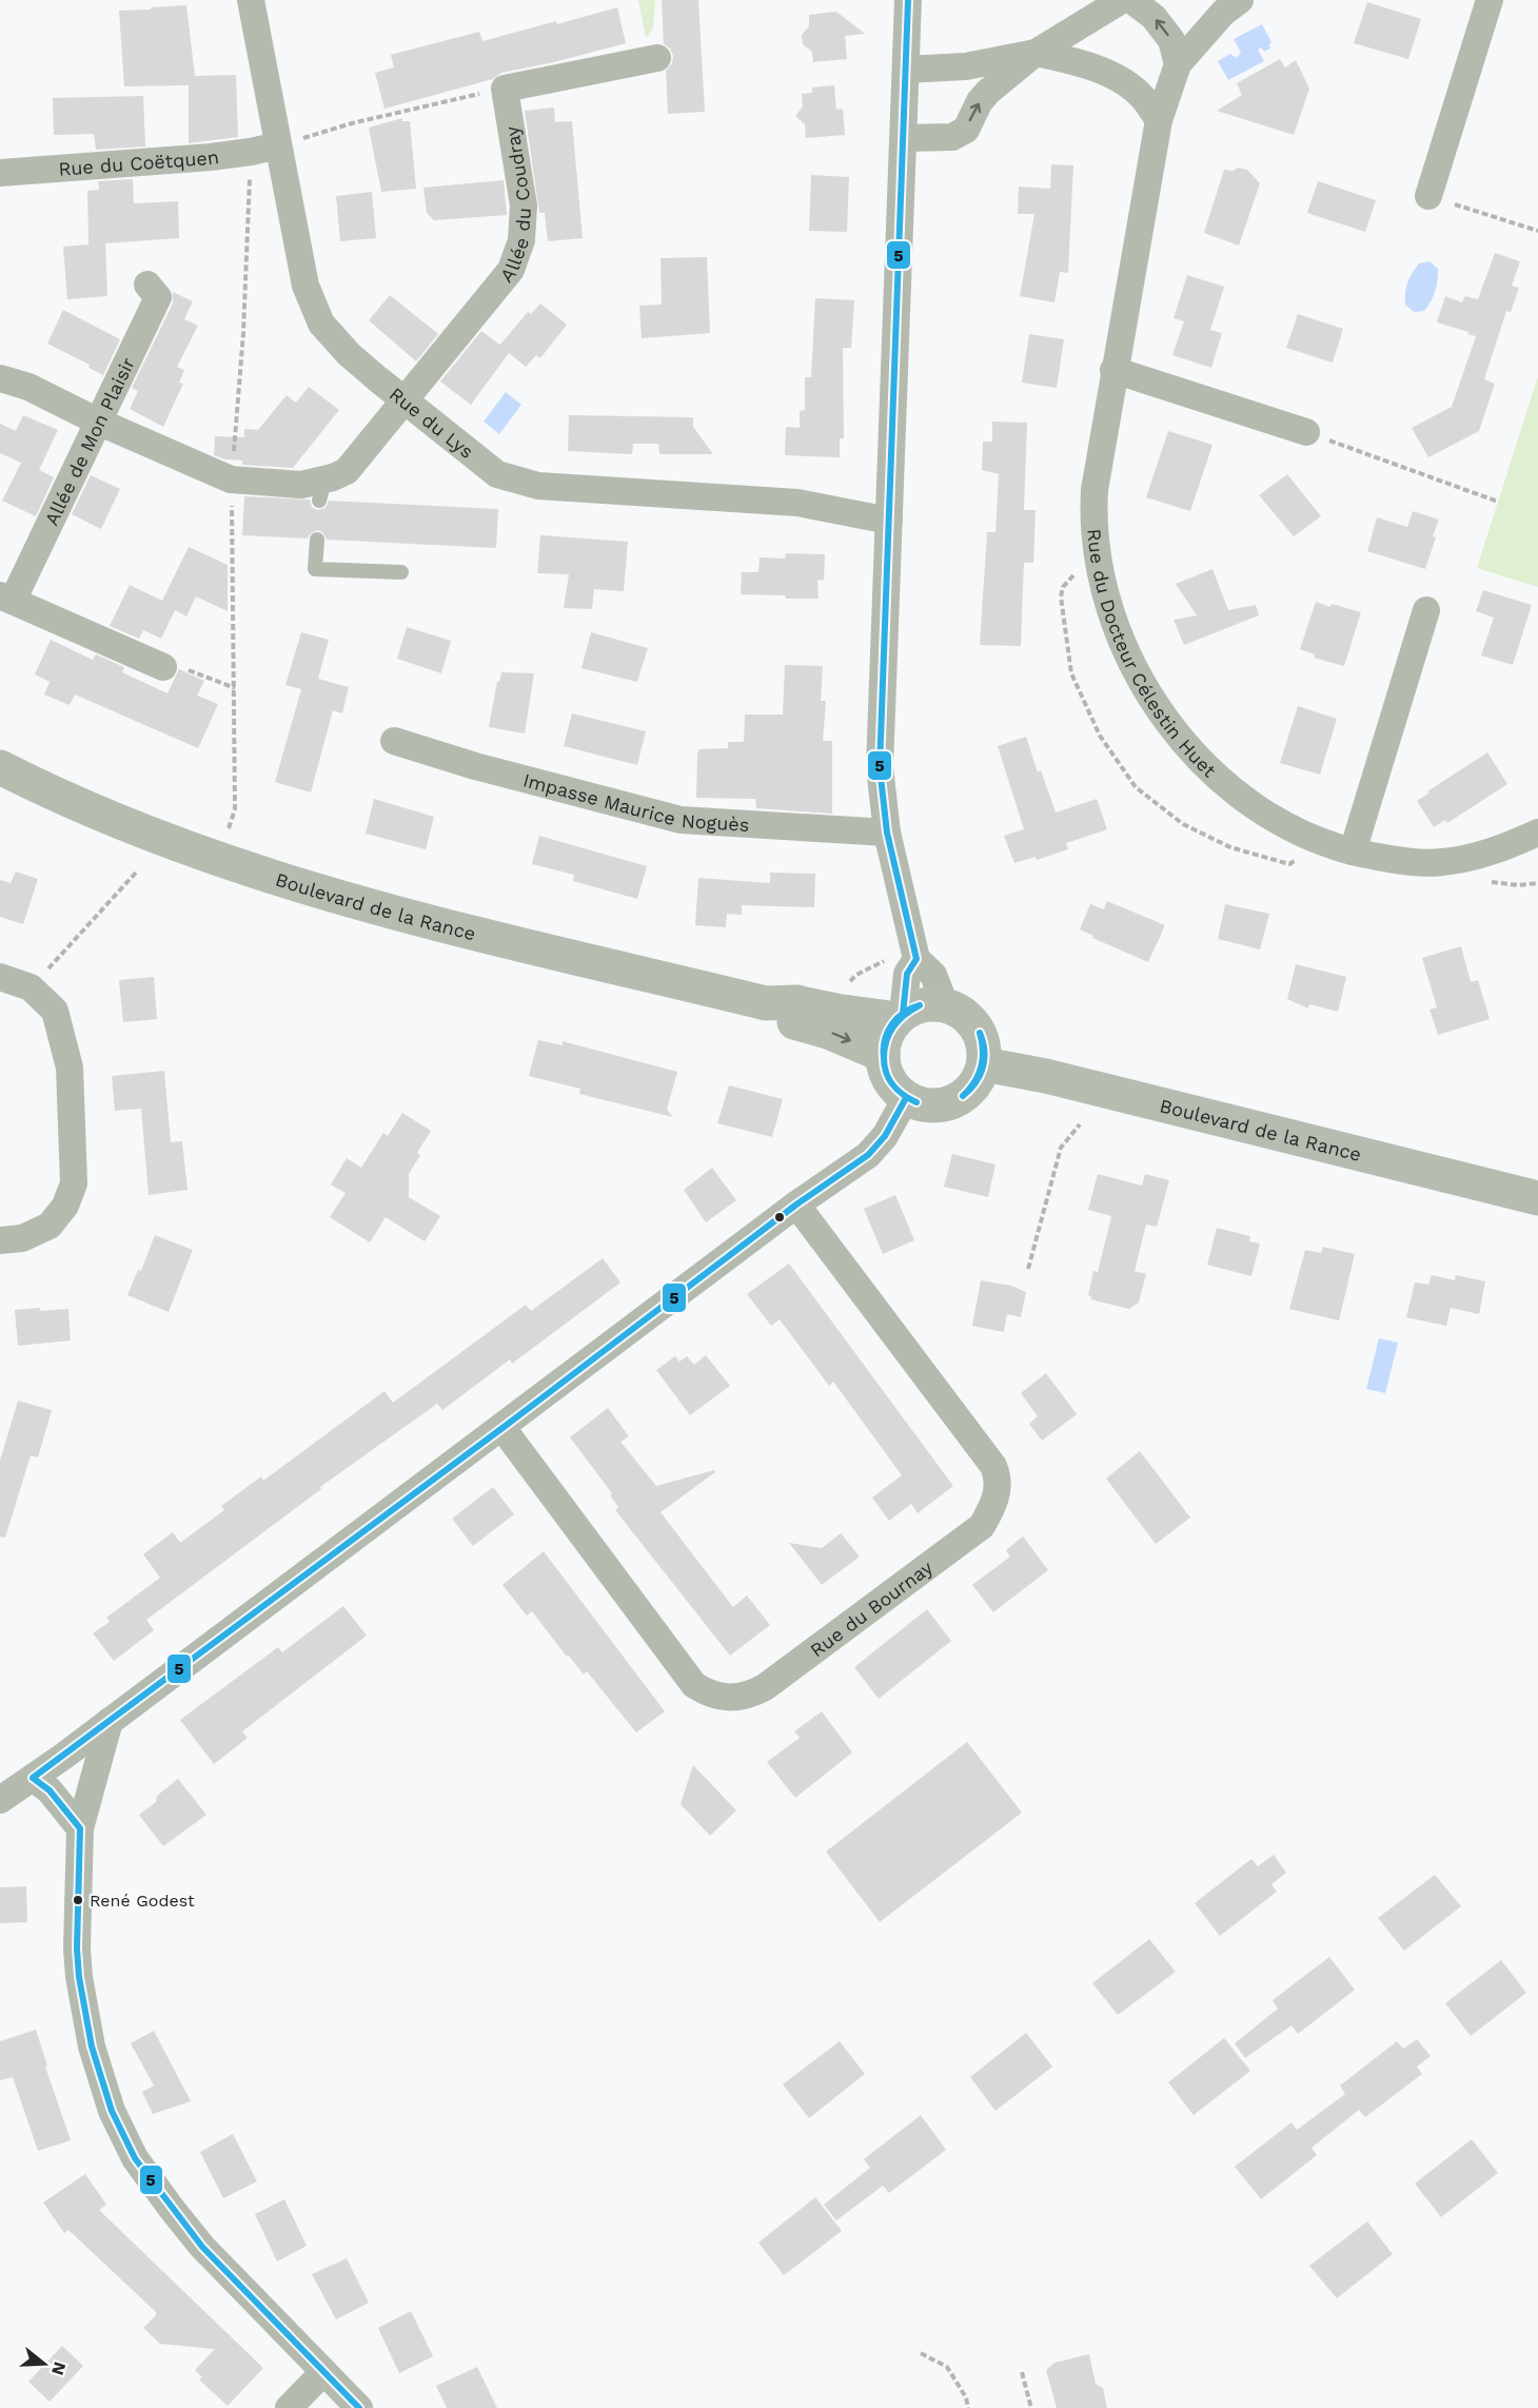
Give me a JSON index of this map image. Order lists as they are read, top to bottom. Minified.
{"streets":{"main road":["Boulevard de la Rance"],"street":["Rue du Coëtquen","Allée du Coudray","Rue du Lys","Allée de Mon Plaisir","Rue du Docteur Célestin Huet","Impasse Maurice Noguès","Rue du Bournay"]},"crossings":[["Rue du Coëtquen","Rue du Lys"],["Allée du Coudray","Rue du Lys"],["Allée du Coudray","Allée de Mon Plaisir"]],"places":["René Godest"],"lines":["transit line 5"],"north":"right"}
